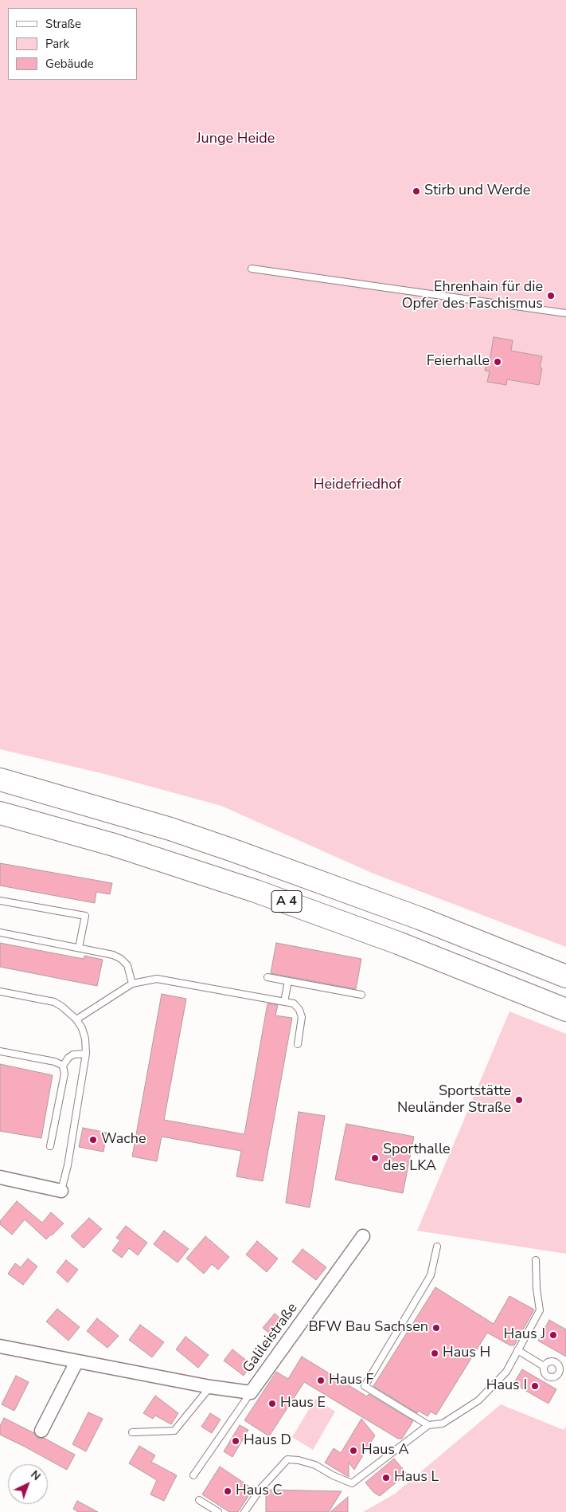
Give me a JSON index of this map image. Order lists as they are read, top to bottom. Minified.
{"streets":{"highway":["A 4"],"street":["Galileistraße"]},"parks":["Junge Heide","Heidefriedhof"],"places":["Stirb und Werde","Ehrenhain für die Opfer des Faschismus","Feierhalle","Sportstätte Neuländer Straße","Wache","Sporthalle des LKA","BFW Bau Sachsen","Haus J","Haus H","Haus F","Haus I","Haus E","Haus D","Haus A","Haus L","Haus C"],"legend":["Straße","Park","Gebäude"],"north":"top right"}
